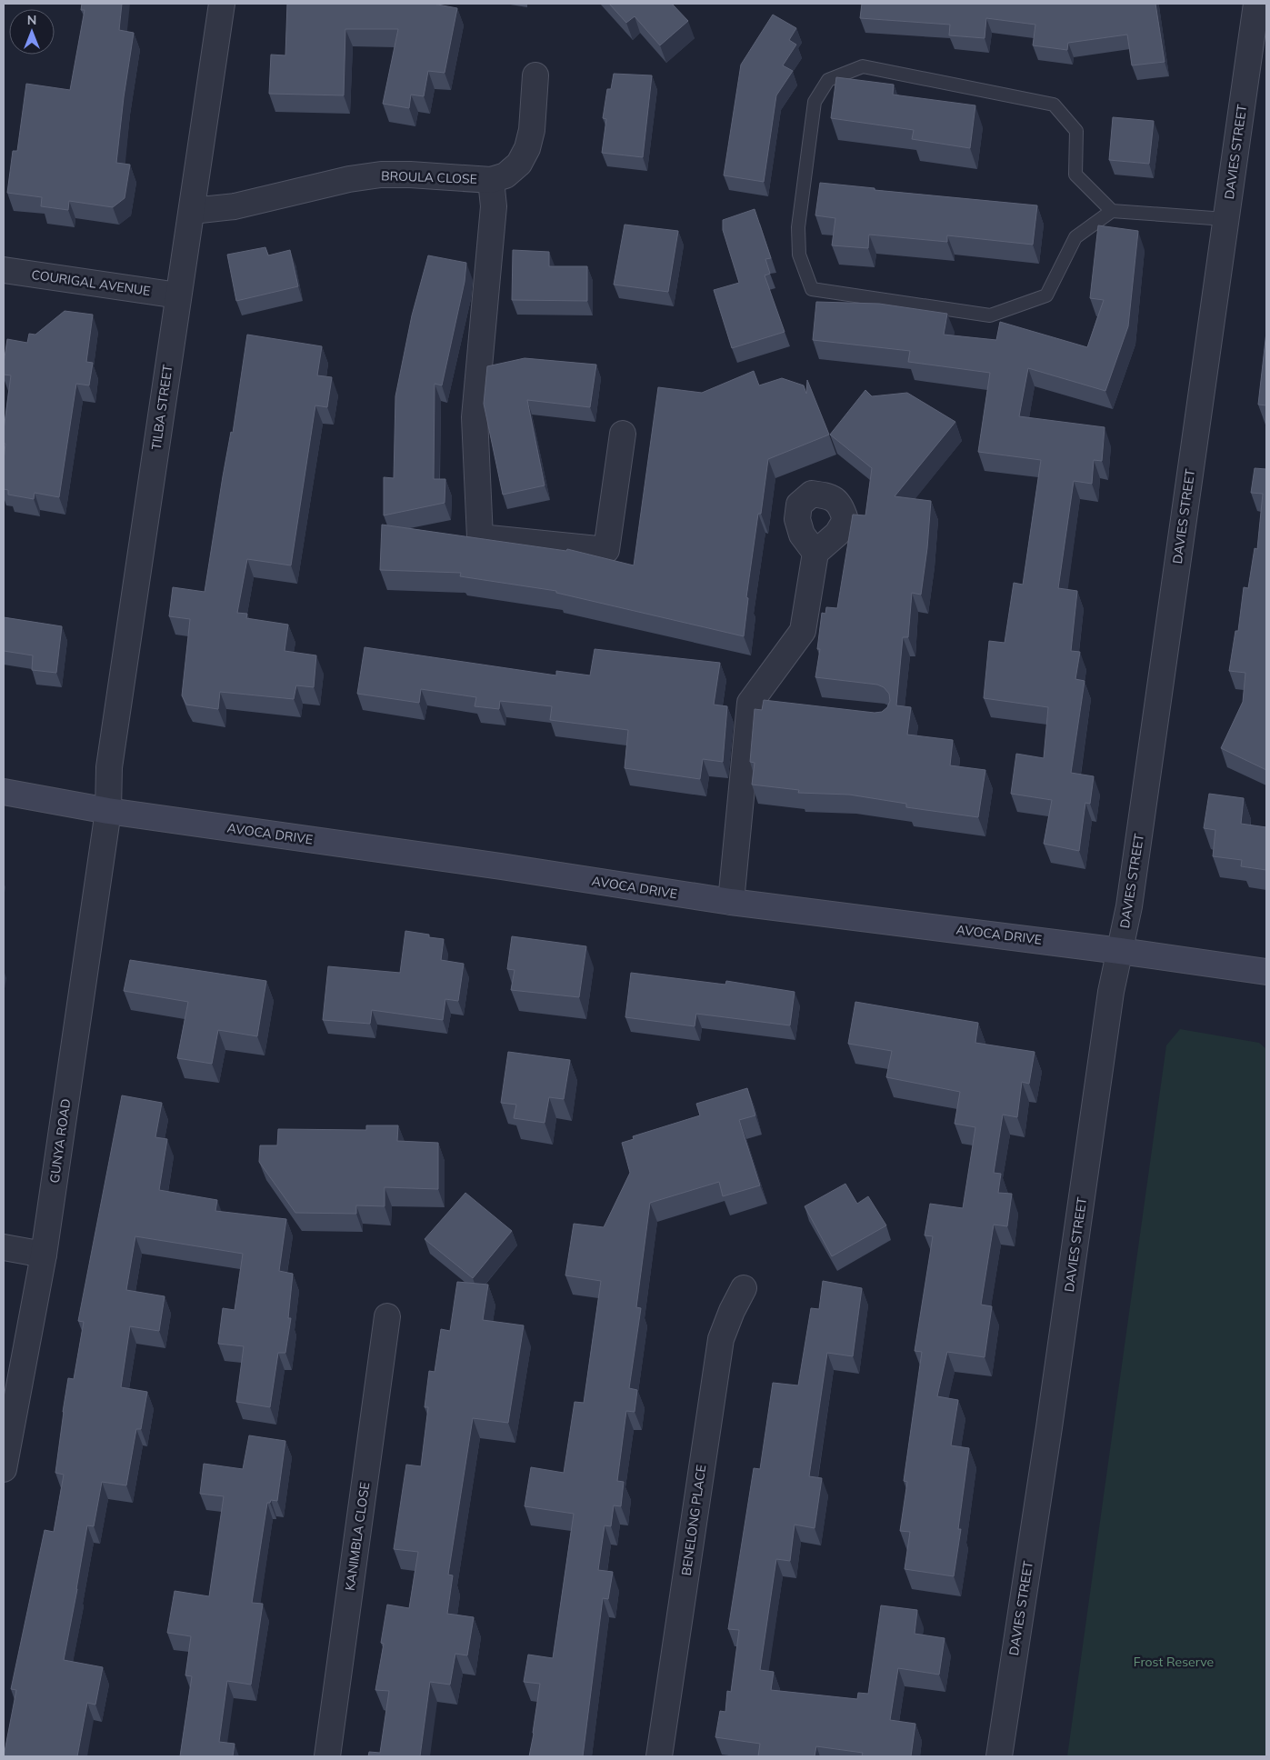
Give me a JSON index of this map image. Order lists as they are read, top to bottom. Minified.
{"streets":{"main road":["AVOCA DRIVE"],"street":["DAVIES STREET","BROULA CLOSE","COURIGAL AVENUE","TILBA STREET","GUNYA ROAD","BENELONG PLACE","KANIMBLA CLOSE"]},"crossings":[["DAVIES STREET","AVOCA DRIVE"],["BROULA CLOSE","TILBA STREET"],["COURIGAL AVENUE","TILBA STREET"],["TILBA STREET","AVOCA DRIVE"],["TILBA STREET","GUNYA ROAD"],["AVOCA DRIVE","GUNYA ROAD"]],"parks":["Frost Reserve"],"north":"top"}
